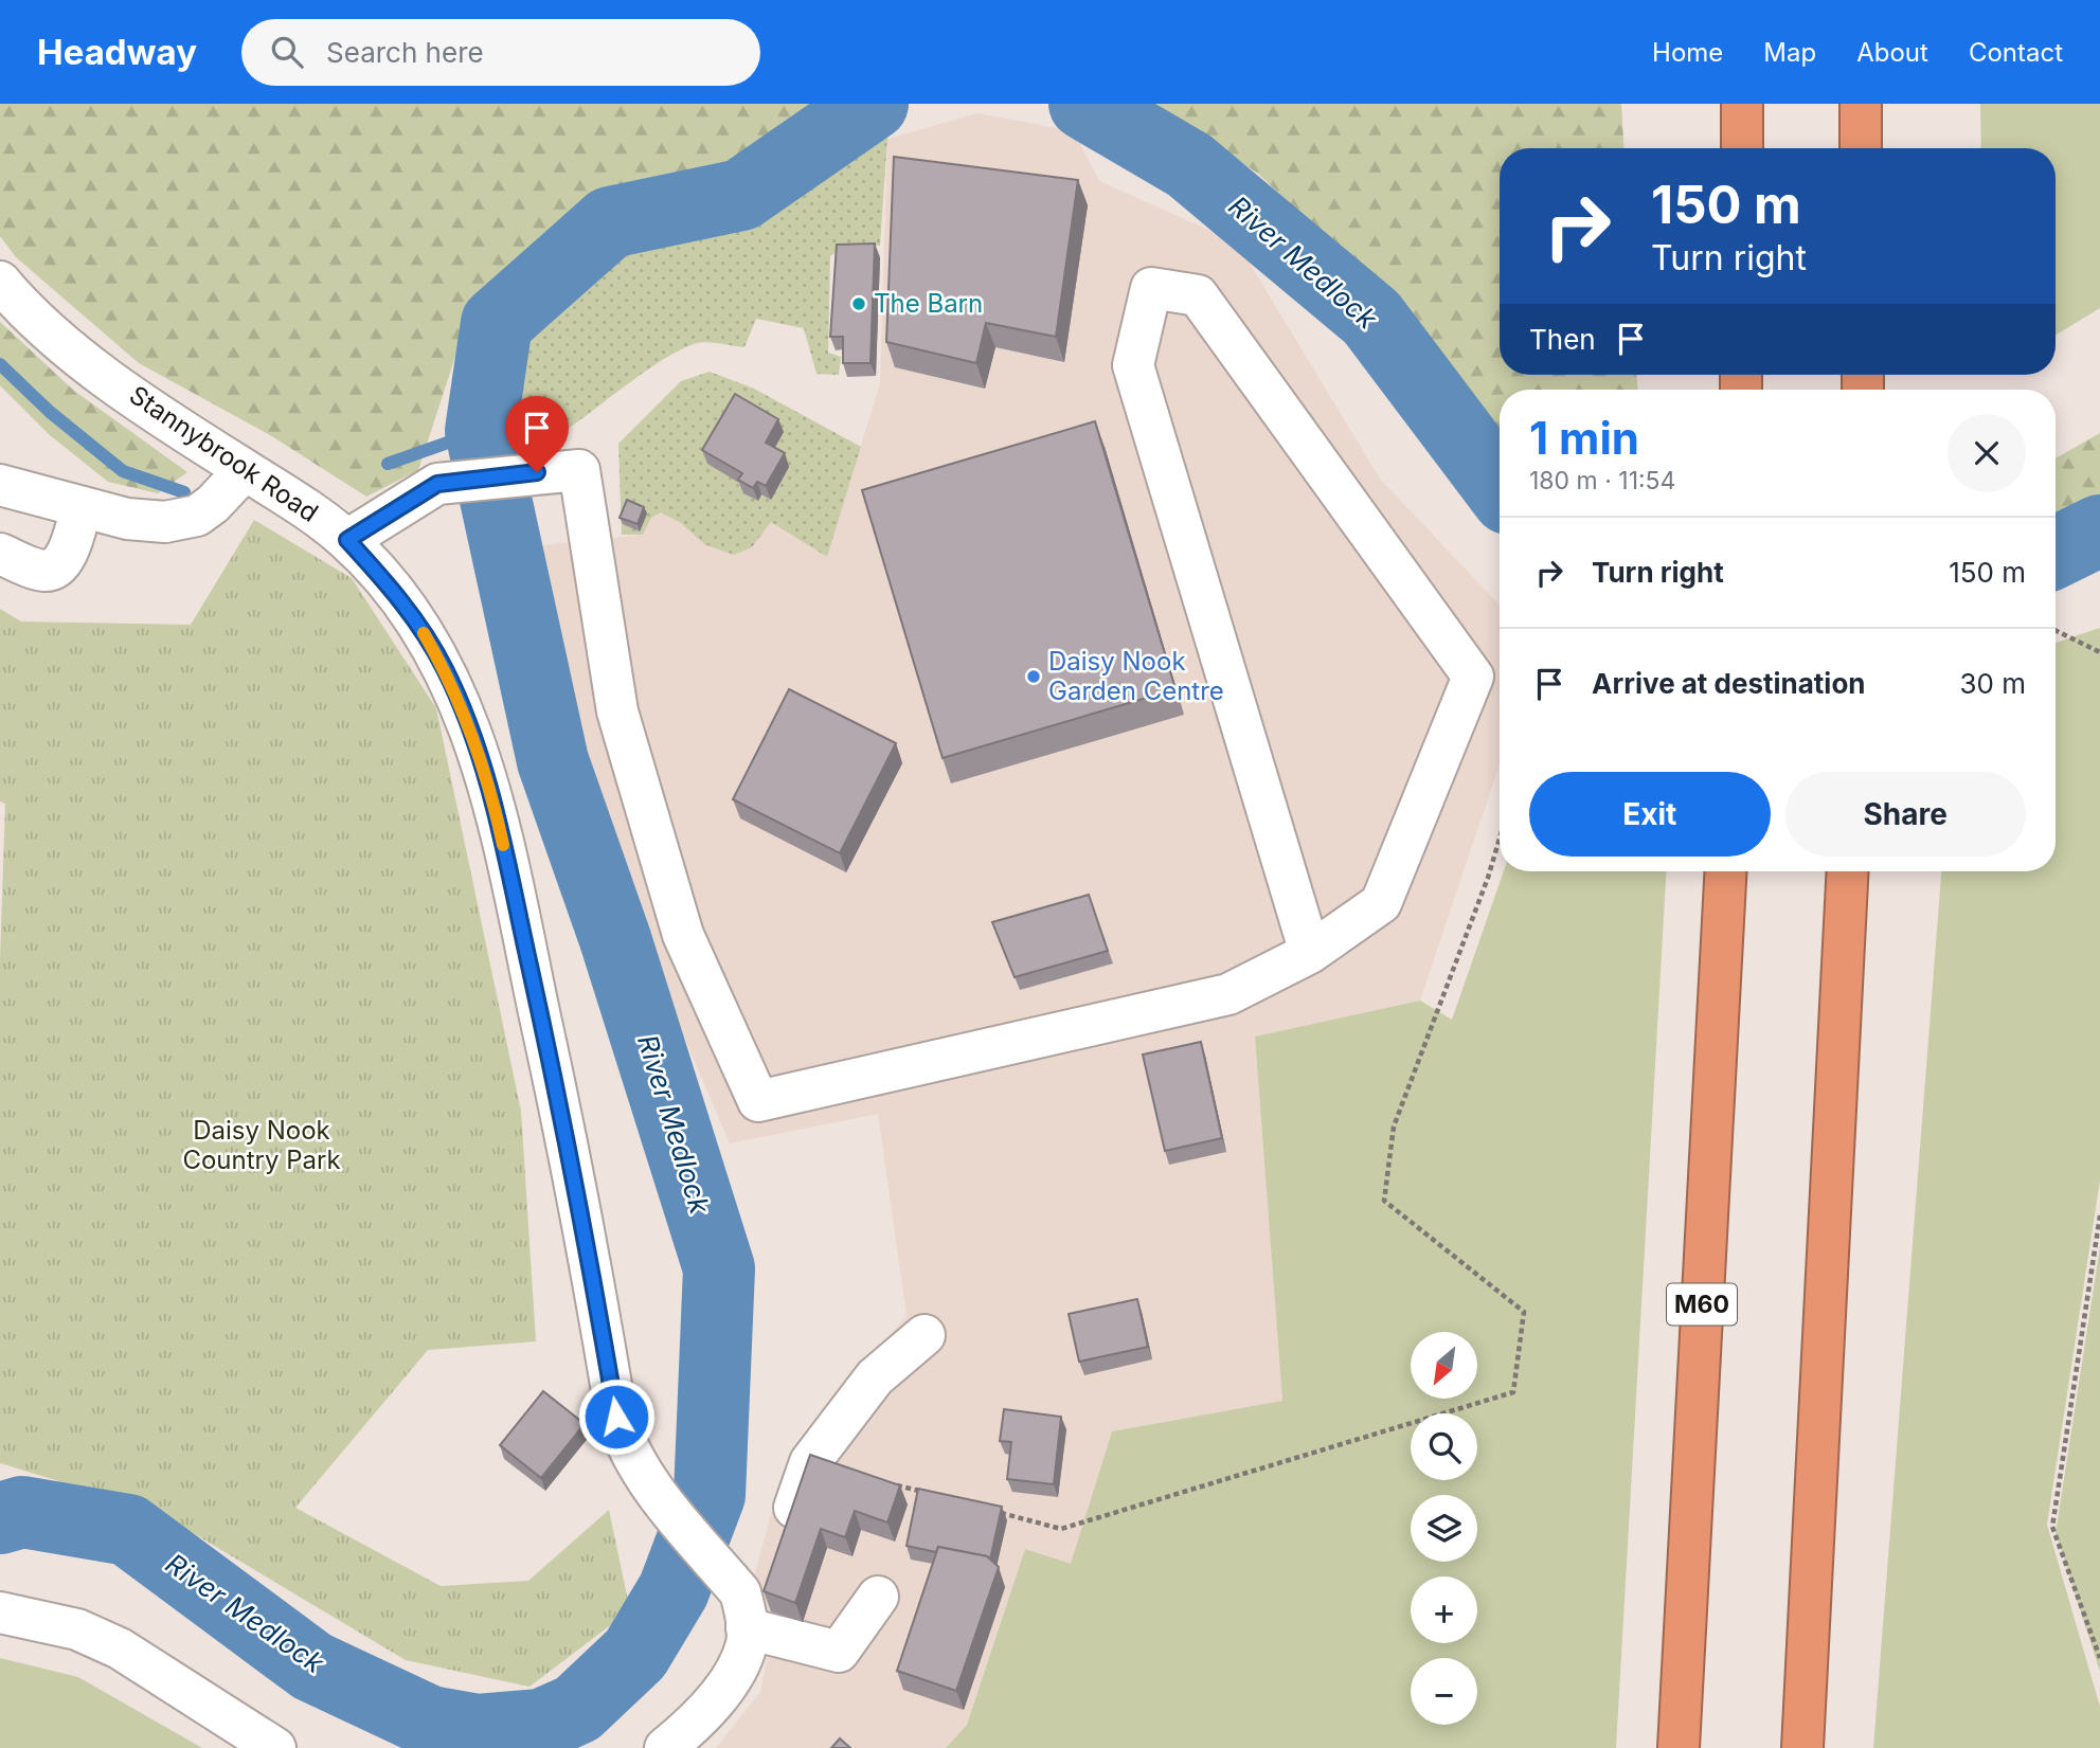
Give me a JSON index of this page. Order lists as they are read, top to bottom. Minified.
{"streets":{"highway":["M60"],"street":["Stannybrook Road"]},"water":["River Medlock"],"parks":["Daisy Nook Country Park"],"places":["The Barn","Daisy Nook Garden Centre"],"north":"bottom left","page":{"header":"Headway","search":"Search here","nav":["Home","Map","About","Contact"],"turn":["150 m","Turn right"],"then":"Then","heading":["1 min","180 m · 11:54"],"list":[{"name":"Turn right","value":"150 m"},{"name":"Arrive at destination","value":"30 m"}],"buttons":["Exit","Share"],"map_buttons":["+","−"]}}
